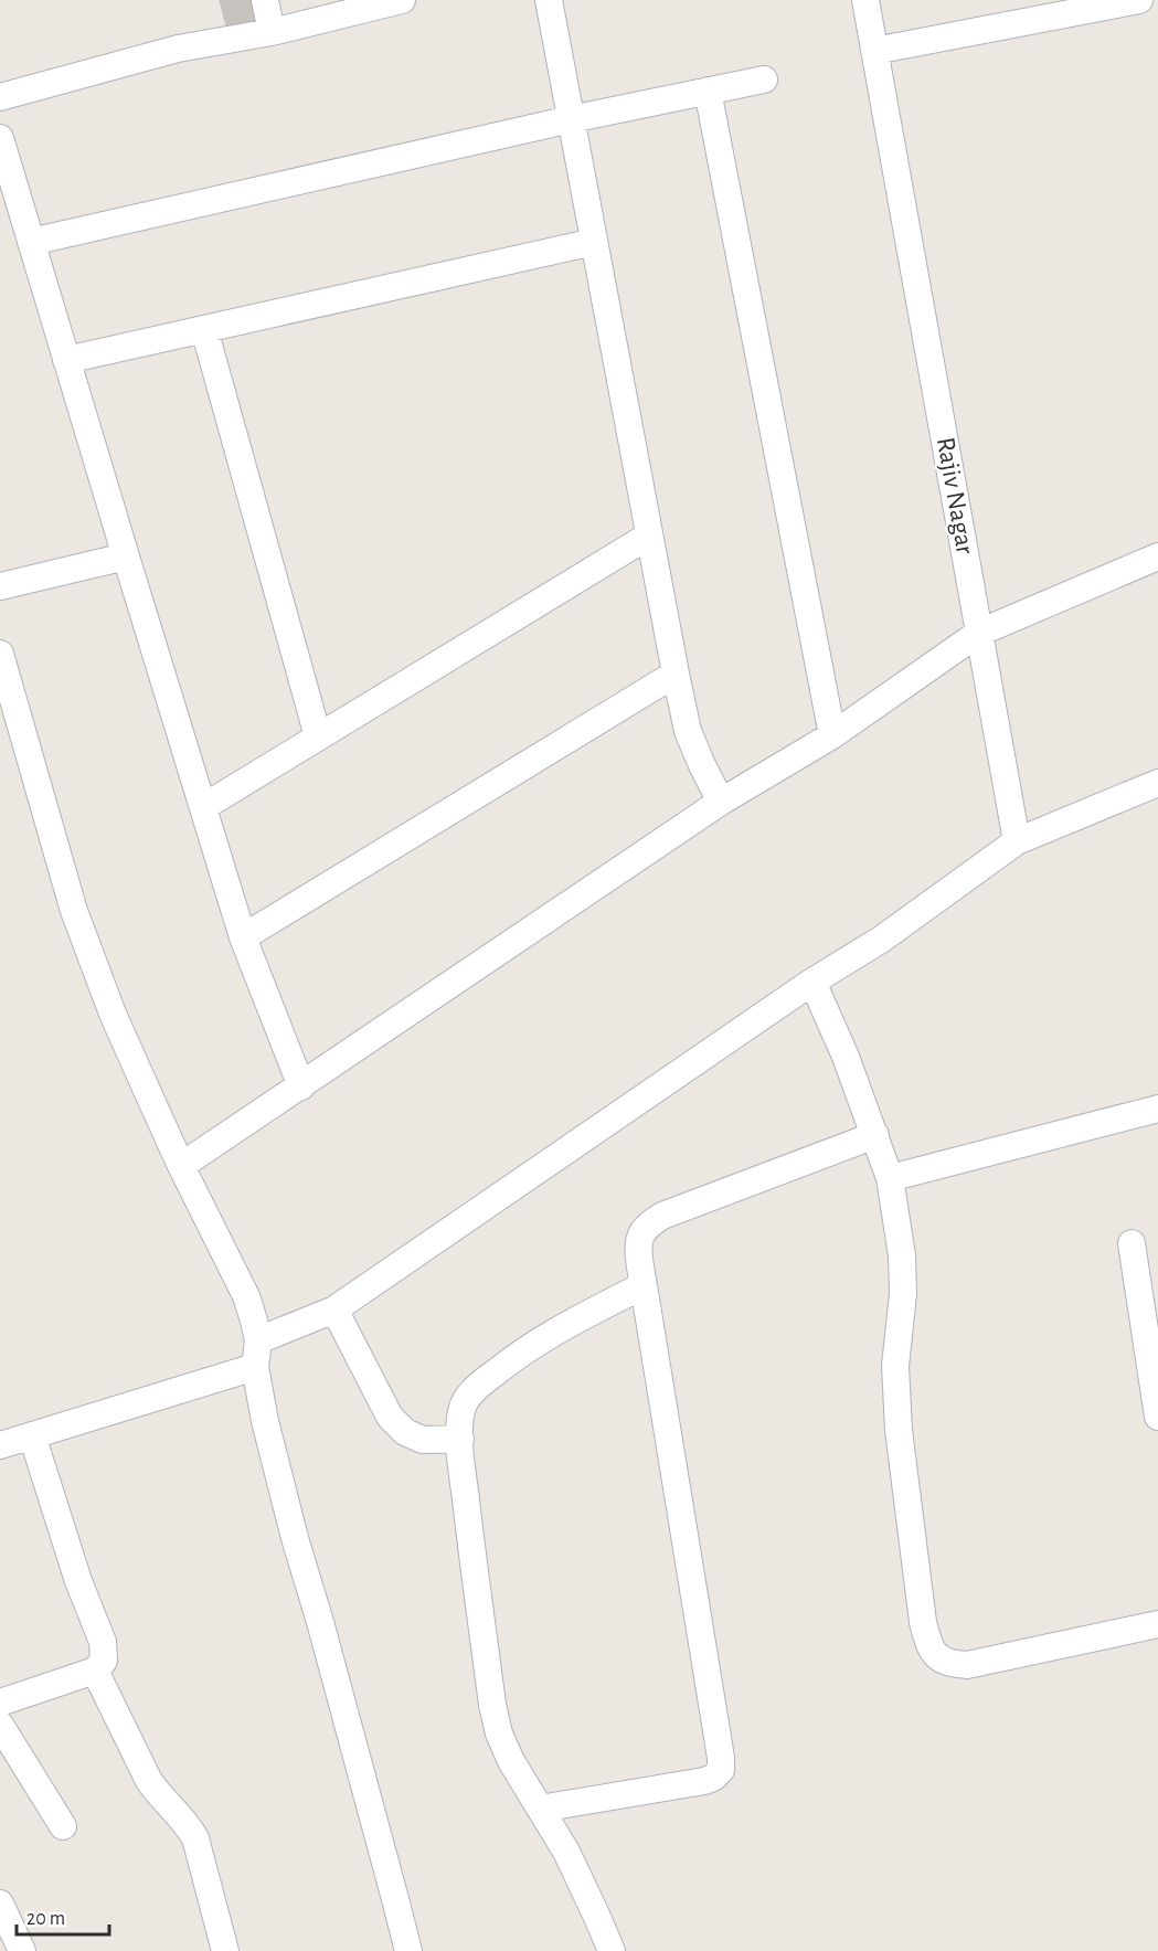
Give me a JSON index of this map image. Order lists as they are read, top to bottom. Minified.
{"streets":{"street":["Rajiv Nagar"]},"scale_bar":"20 m"}
